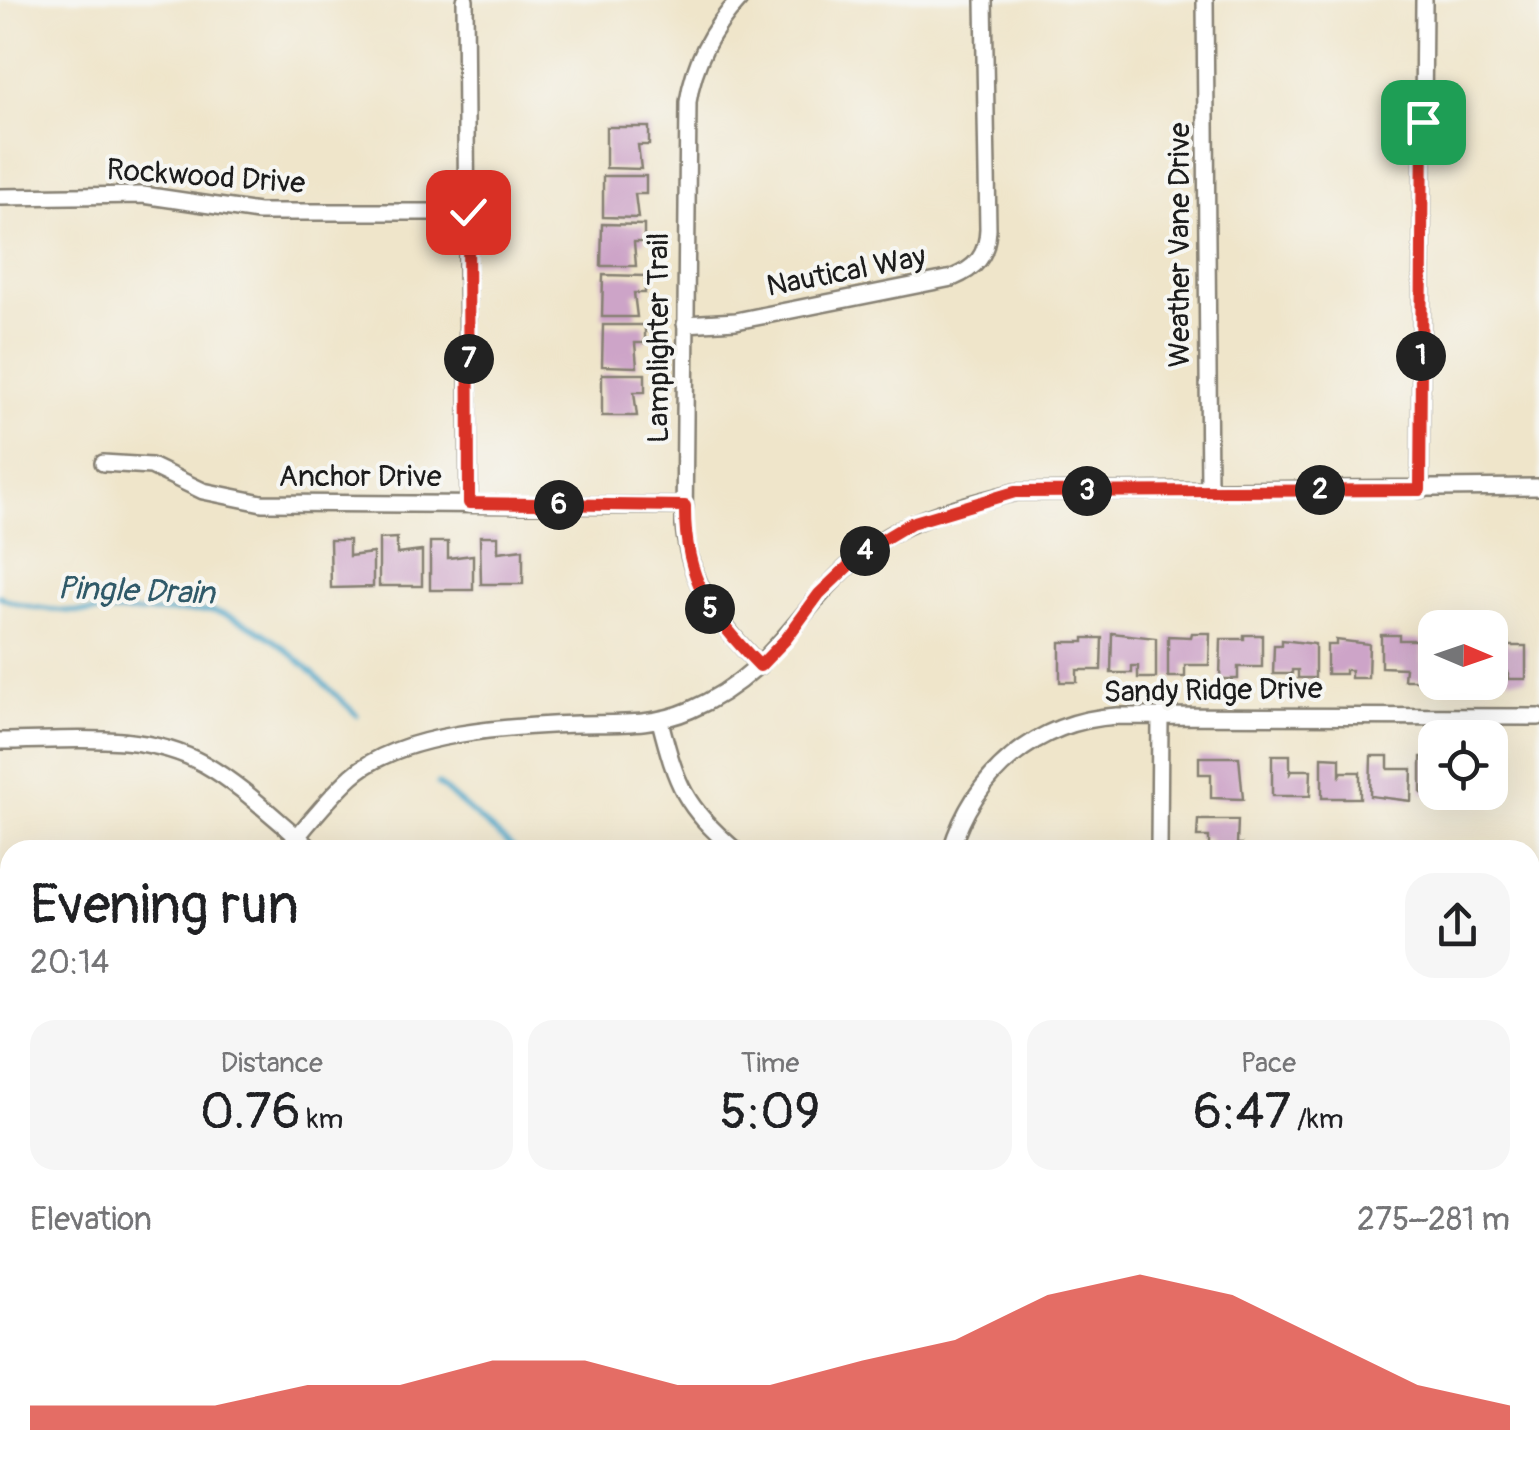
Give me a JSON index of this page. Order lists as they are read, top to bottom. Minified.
{"streets":{"street":["Rockwood Drive","Weather Vane Drive","Nautical Way","Lamplighter Trail","Anchor Drive","Sandy Ridge Drive"]},"crossings":[["Nautical Way","Lamplighter Trail"],["Lamplighter Trail","Anchor Drive"]],"water":["Pingle Drain"],"north":"right","page":{"pins":["1","7","2","3","6","4","5"],"heading":["Evening run","20:14"],"stats":[["Distance","0.76 km"],["Time","5:09"],["Pace","6:47 /km"]],"chart":["Elevation","275–281 m"]}}
